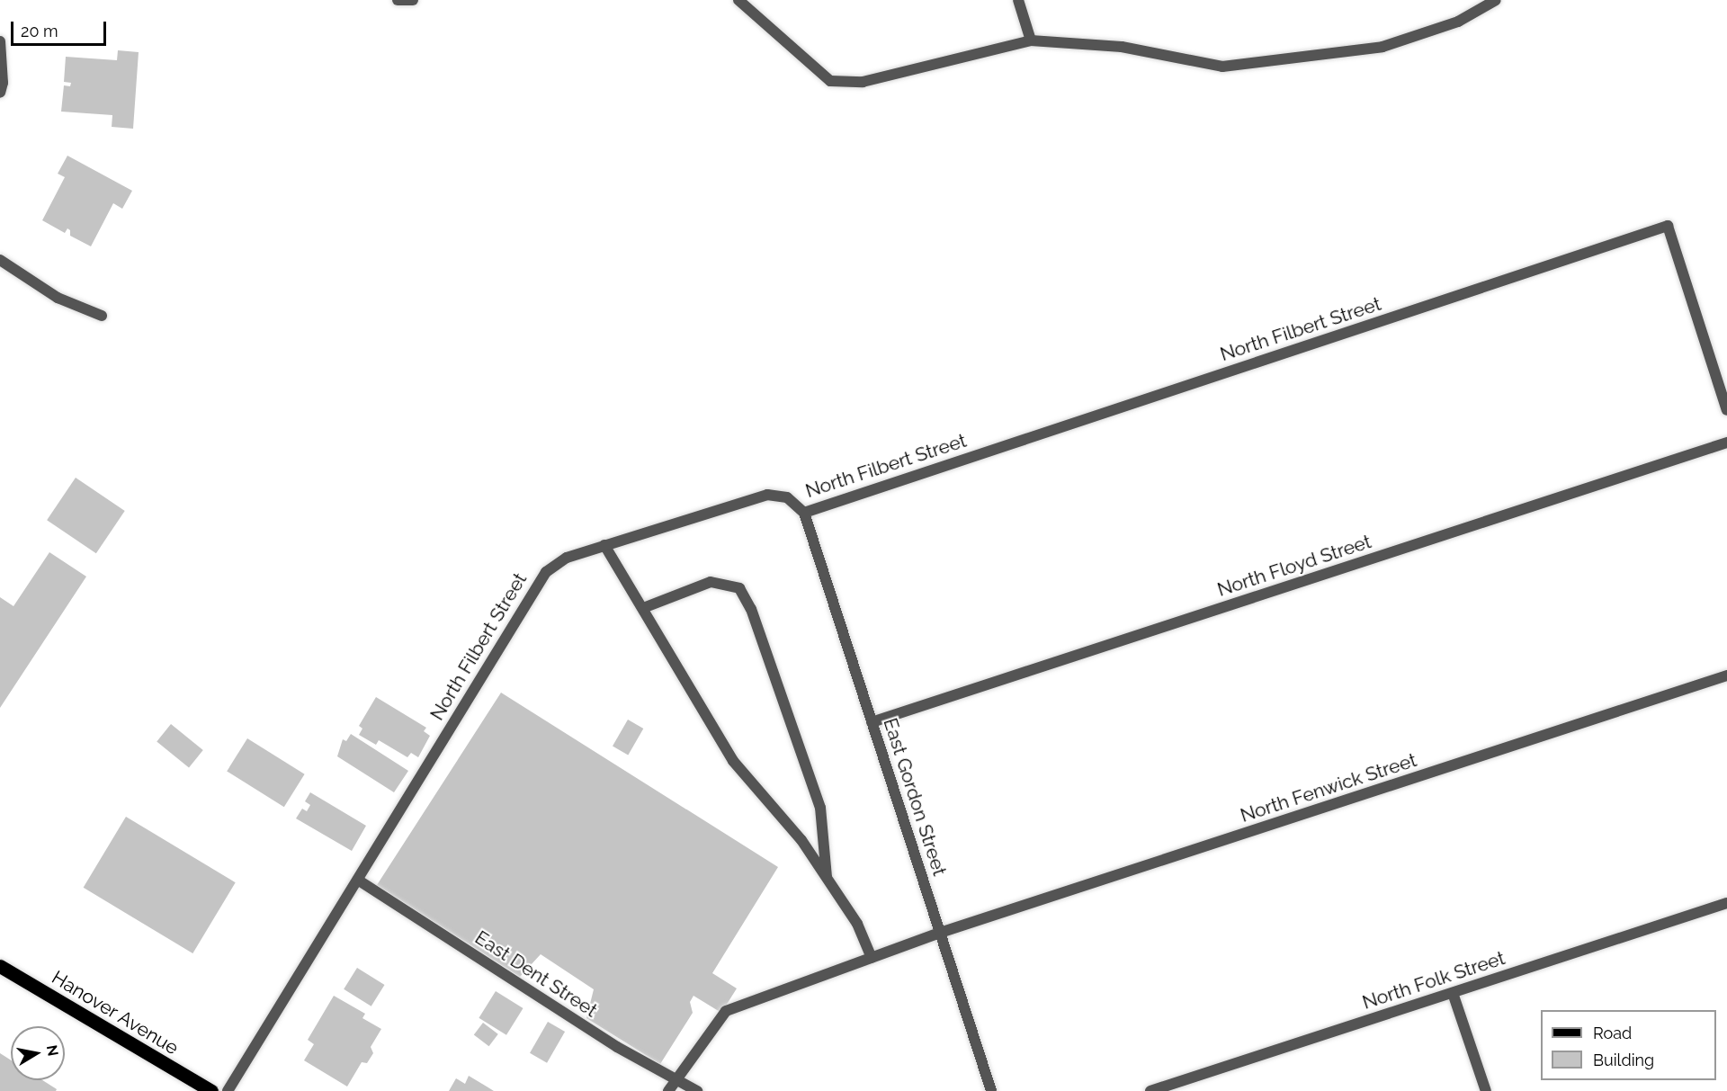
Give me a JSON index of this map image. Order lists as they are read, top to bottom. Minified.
{"streets":{"main road":["Hanover Avenue"],"street":["North Filbert Street","North Floyd Street","North Fenwick Street","East Gordon Street","East Dent Street","North Folk Street"]},"crossings":[["North Filbert Street","East Gordon Street"],["North Filbert Street","East Dent Street"],["North Floyd Street","East Gordon Street"],["North Fenwick Street","East Gordon Street"],["North Fenwick Street","East Dent Street"]],"legend":["Road","Building"],"scale_bar":"20 m","north":"right"}
